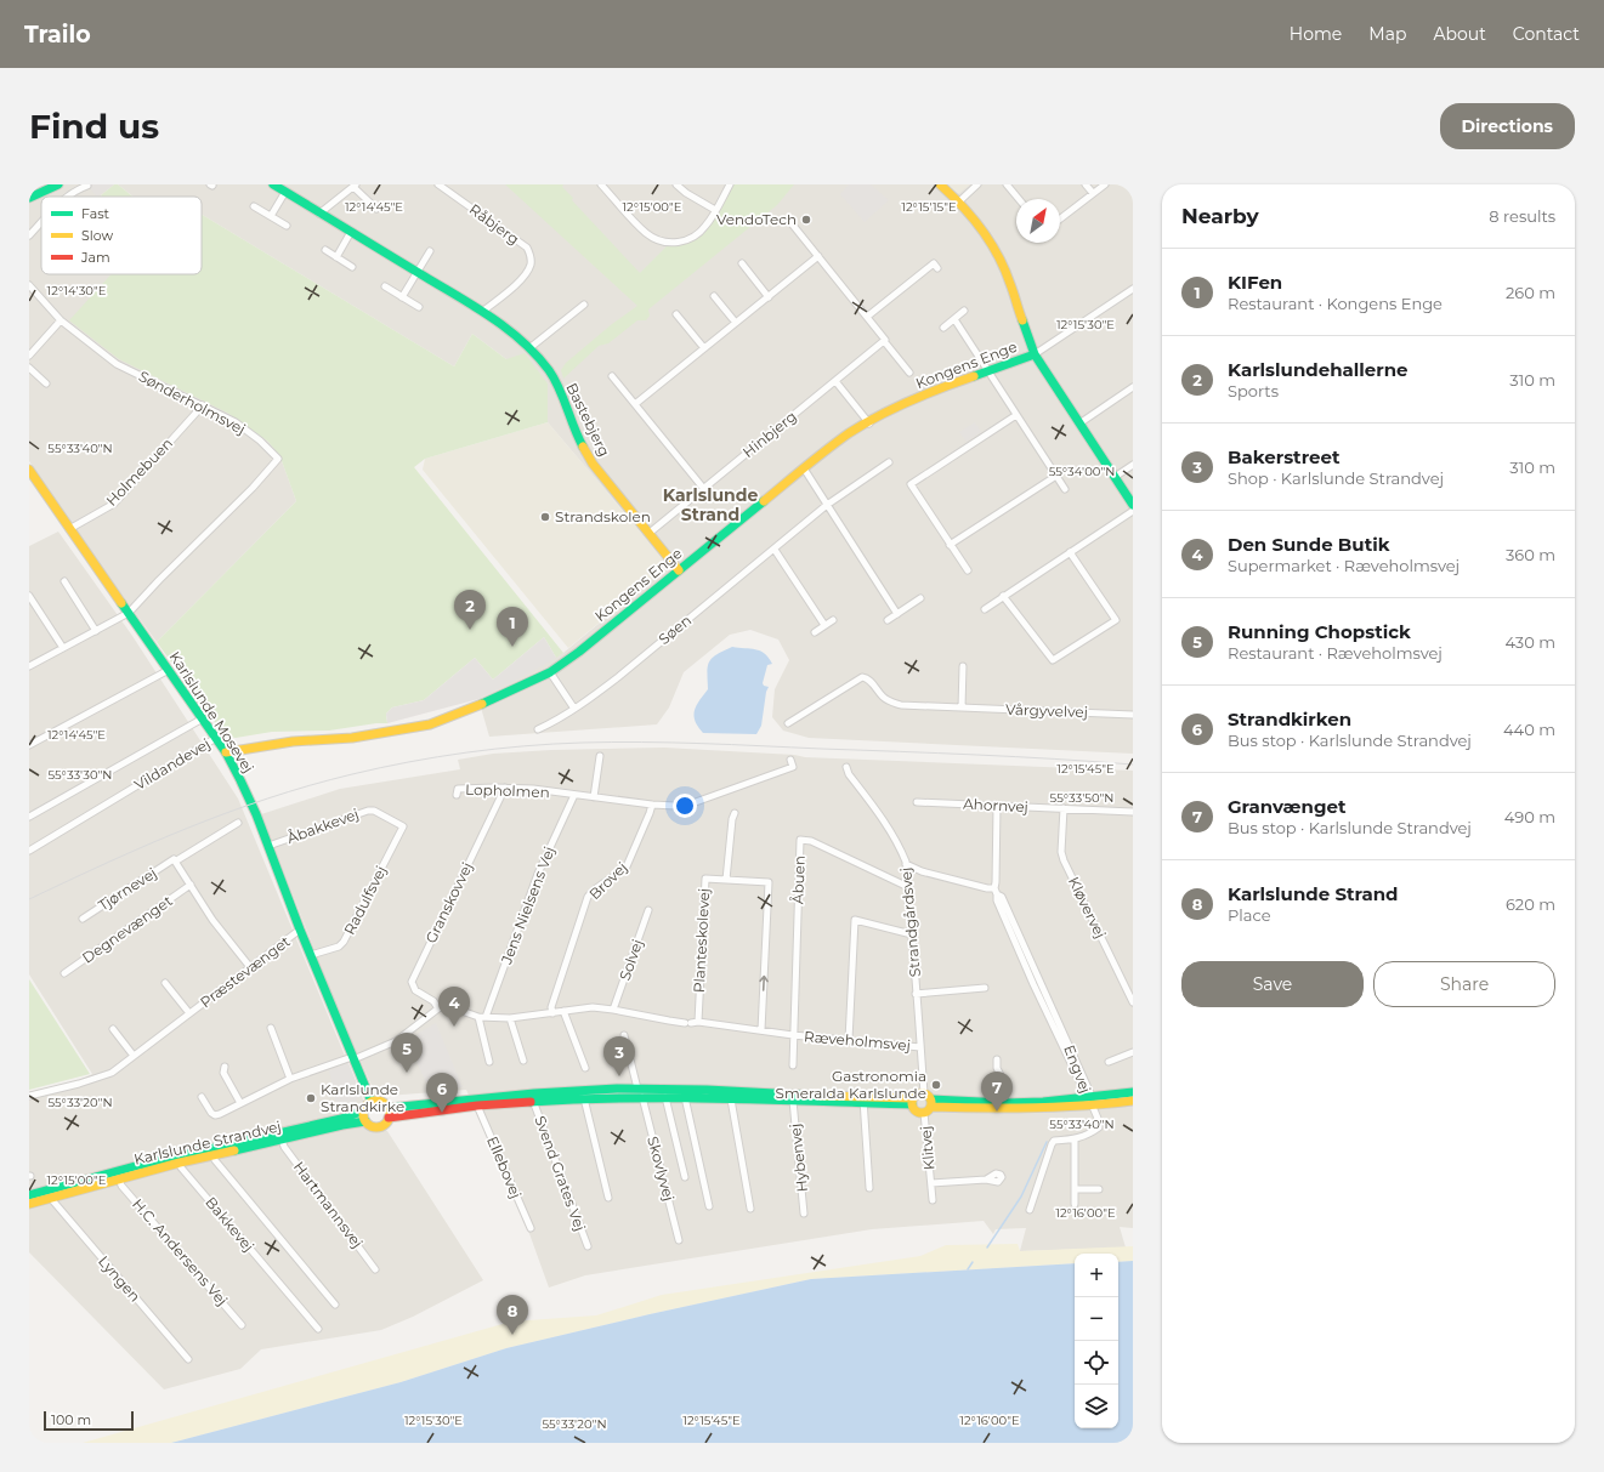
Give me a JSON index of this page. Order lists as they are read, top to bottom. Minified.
{"streets":{"street":["Råbjerg","Kongens Enge","Sønderholmsvej","Bastebjerg","Hinbjerg","Holmebuen","Søen","Vårgyvelvej","Karlslunde Mosevej","Vildandevej","Lopholmen","Ahornvej","Åbakkevej","Åbuen","Brovej","Tjørnevej","Radulfsvej","Granskovvej","Jens Nielsens Vej","Kløvervej","Strandgårdsvej","Degnevænget","Planteskolevej","Solvej","Præstevænget","Ræveholmsvej","Engvej","Karlslunde Strandvej","Klitvej","Hybenvej","Ellebovej","Skovlyvej","Svend Grates Vej","Hartmannsvej","Bakkevej","H.C. Andersens Vej","Lyngen"]},"crossings":[["Råbjerg","Bastebjerg"],["Kongens Enge","Bastebjerg"],["Kongens Enge","Karlslunde Mosevej"],["Sønderholmsvej","Holmebuen"],["Sønderholmsvej","Karlslunde Mosevej"],["Bastebjerg","Hinbjerg"],["Holmebuen","Karlslunde Mosevej"],["Karlslunde Mosevej","Vildandevej"],["Karlslunde Mosevej","Åbakkevej"],["Karlslunde Mosevej","Radulfsvej"],["Karlslunde Mosevej","Præstevænget"],["Karlslunde Mosevej","Karlslunde Strandvej"],["Lopholmen","Brovej"],["Lopholmen","Granskovvej"],["Lopholmen","Jens Nielsens Vej"],["Ahornvej","Kløvervej"],["Åbakkevej","Radulfsvej"],["Åbuen","Strandgårdsvej"],["Åbuen","Ræveholmsvej"],["Brovej","Ræveholmsvej"],["Granskovvej","Ræveholmsvej"],["Jens Nielsens Vej","Ræveholmsvej"],["Strandgårdsvej","Ræveholmsvej"],["Strandgårdsvej","Klitvej"],["Planteskolevej","Ræveholmsvej"],["Solvej","Ræveholmsvej"],["Karlslunde Strandvej","Hartmannsvej"],["Karlslunde Strandvej","Bakkevej"],["Karlslunde Strandvej","H.C. Andersens Vej"],["Karlslunde Strandvej","Lyngen"]],"one_way":["Planteskolevej"],"districts":["Karlslunde Strand"],"places":["VendoTech","Strandskolen","Gastronomia Smeralda Karlslunde","Karlslunde Strandkirke"],"legend":["Fast","Slow","Jam"],"scale_bar":"100 m","north":"top right","page":{"header":"Trailo","nav":["Home","Map","About","Contact"],"buttons":["Directions",["Save","Share"]],"title":"Find us","heading":["Nearby","8 results"],"list":[{"mark":"1","name":"KIFen","note":"Restaurant · Kongens Enge","value":"260 m"},{"mark":"2","name":"Karlslundehallerne","note":"Sports","value":"310 m"},{"mark":"3","name":"Bakerstreet","note":"Shop · Karlslunde Strandvej","value":"310 m"},{"mark":"4","name":"Den Sunde Butik","note":"Supermarket · Ræveholmsvej","value":"360 m"},{"mark":"5","name":"Running Chopstick","note":"Restaurant · Ræveholmsvej","value":"430 m"},{"mark":"6","name":"Strandkirken","note":"Bus stop · Karlslunde Strandvej","value":"440 m"},{"mark":"7","name":"Granvænget","note":"Bus stop · Karlslunde Strandvej","value":"490 m"},{"mark":"8","name":"Karlslunde Strand","note":"Place","value":"620 m"}],"pins":["2","1","4","5","3","7","6","8"],"map_buttons":["+","−"],"scale":"100 m"},"coordinates":["12°14'45\"E","12°15'00\"E","12°15'15\"E","12°14'30\"E","12°15'30\"E","55°33'40\"N","55°34'00\"N","12°15'45\"E","55°33'30\"N","55°33'50\"N","55°33'20\"N","12°16'00\"E"]}
